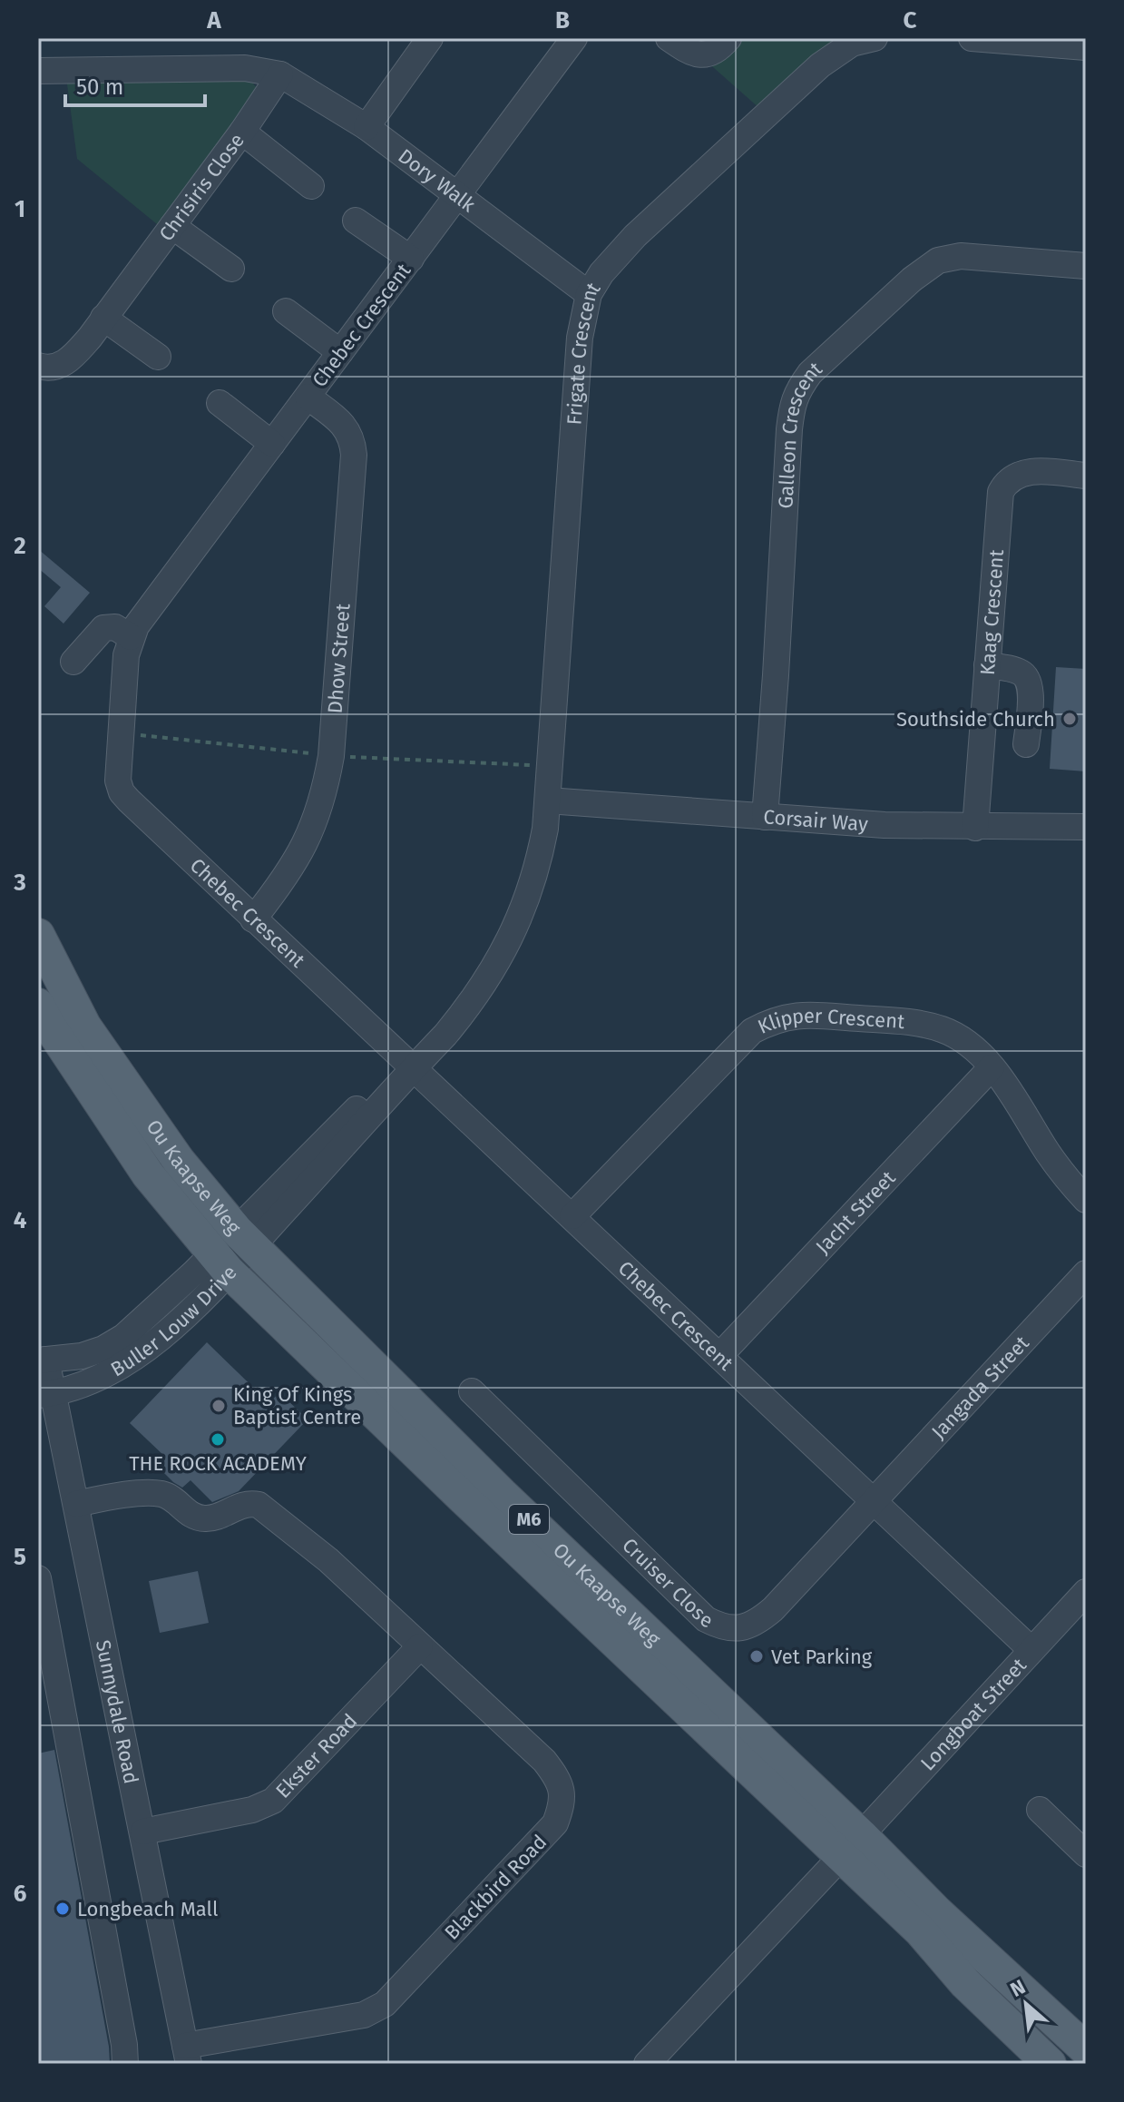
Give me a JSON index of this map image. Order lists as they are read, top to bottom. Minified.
{"streets":{"main road":["Ou Kaapse Weg","M6"],"street":["Dory Walk","Chrisiris Close","Chebec Crescent","Frigate Crescent","Galleon Crescent","Kaag Crescent","Dhow Street","Corsair Way","Klipper Crescent","Jacht Street","Buller Louw Drive","Jangada Street","Cruiser Close","Sunnydale Road","Longboat Street","Ekster Road","Blackbird Road"]},"crossings":[["Dory Walk","Chrisiris Close"],["Dory Walk","Chebec Crescent"],["Dory Walk","Frigate Crescent"],["Chebec Crescent","Dhow Street"],["Chebec Crescent","Klipper Crescent"],["Chebec Crescent","Jacht Street"],["Chebec Crescent","Buller Louw Drive"],["Chebec Crescent","Jangada Street"],["Chebec Crescent","Cruiser Close"],["Chebec Crescent","Longboat Street"],["Frigate Crescent","Corsair Way"],["Frigate Crescent","Buller Louw Drive"],["Galleon Crescent","Corsair Way"],["Kaag Crescent","Corsair Way"],["Corsair Way","Buller Louw Drive"],["Klipper Crescent","Jacht Street"],["Ou Kaapse Weg","Buller Louw Drive"],["Ou Kaapse Weg","Longboat Street"],["Buller Louw Drive","Sunnydale Road"],["Jangada Street","Cruiser Close"],["Sunnydale Road","Ekster Road"],["Sunnydale Road","Blackbird Road"],["Ekster Road","Blackbird Road"]],"places":["Southside Church","King Of Kings Baptist Centre","THE ROCK ACADEMY","Vet Parking","Longbeach Mall"],"scale_bar":"50 m","north":"top left","grid":{"columns":["A","B","C"],"rows":["1","2","3","4","5","6"]}}
